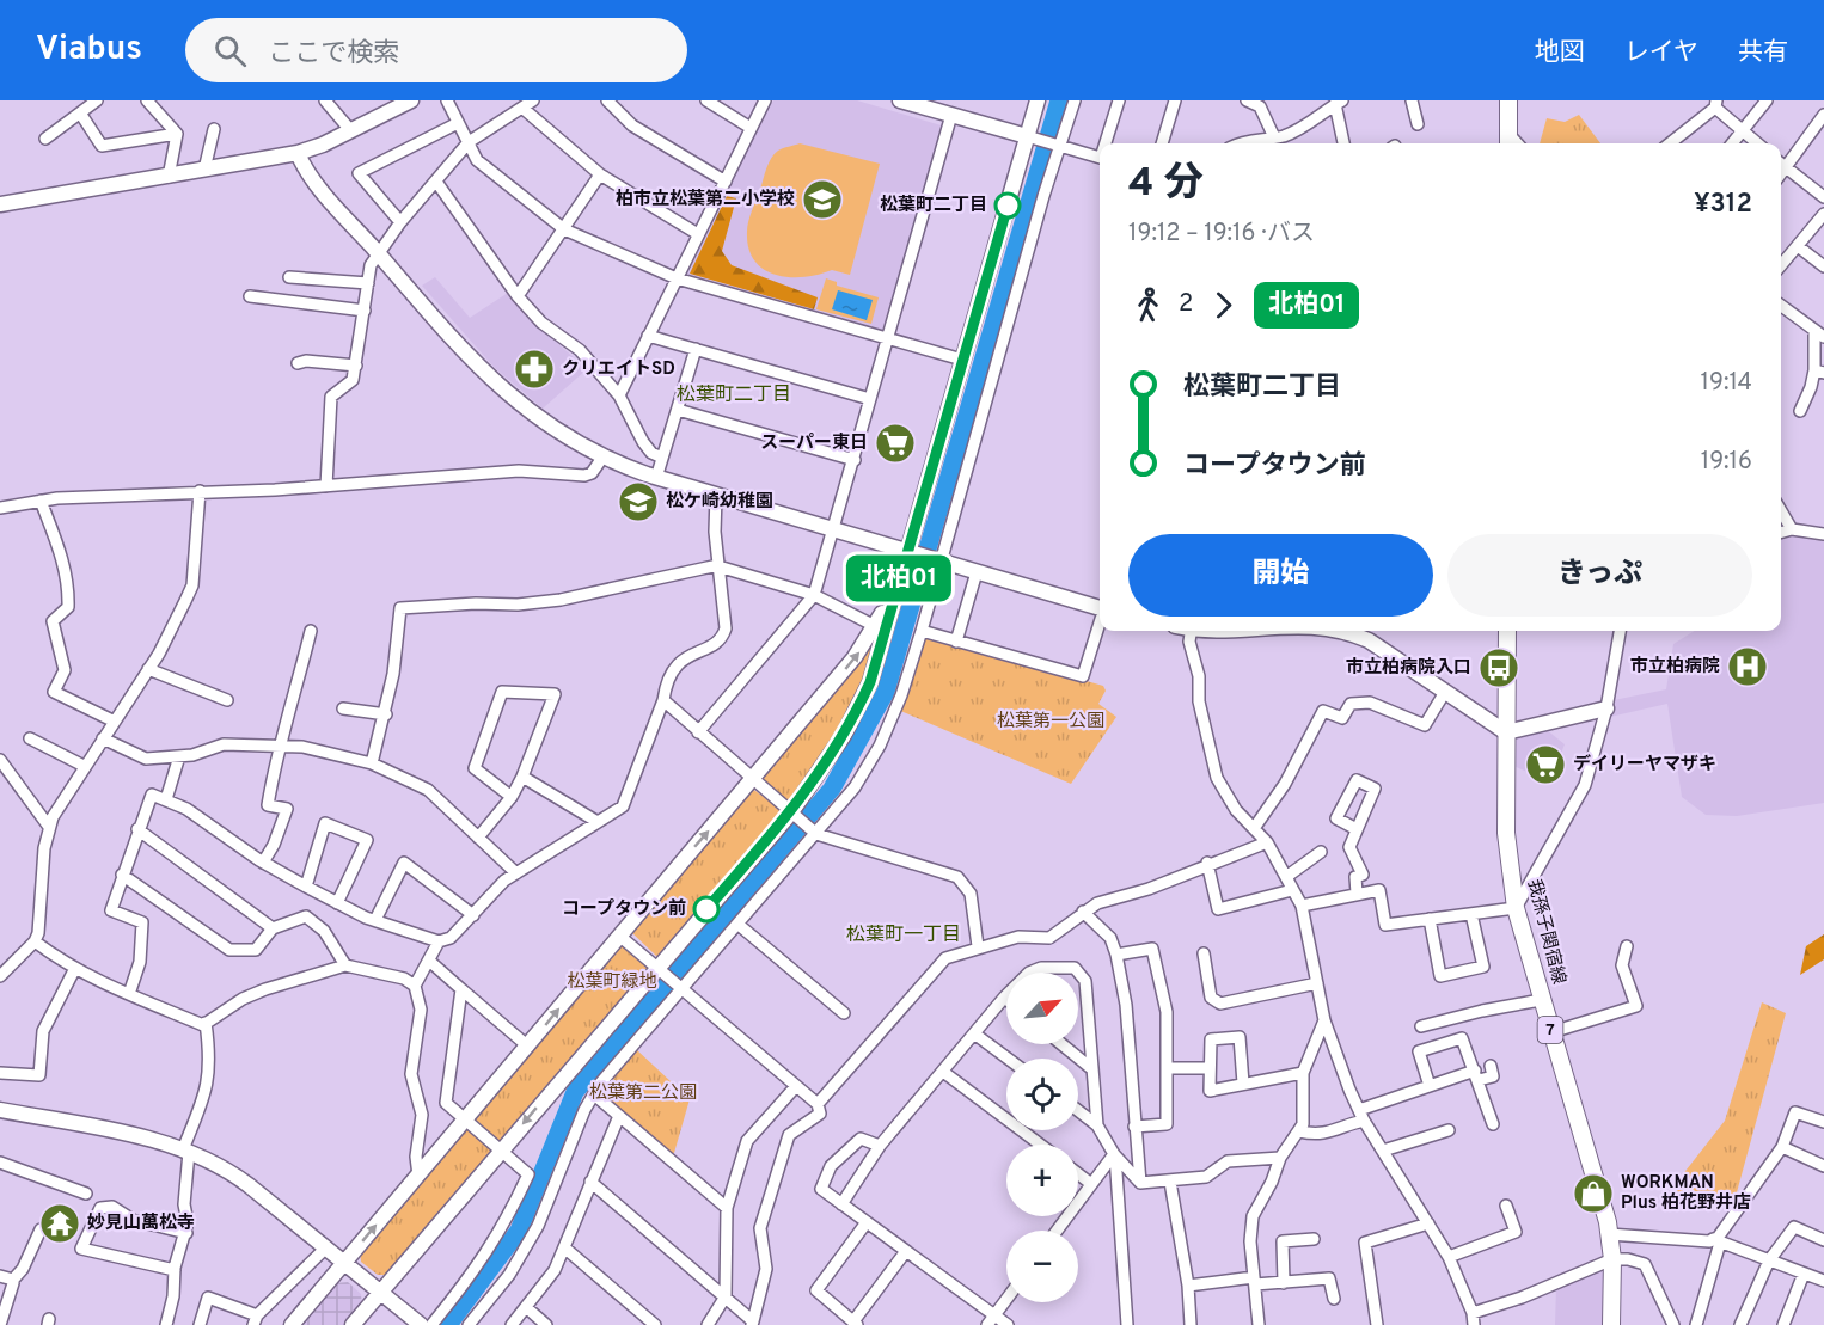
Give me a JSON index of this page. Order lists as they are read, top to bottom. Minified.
{"streets":{"main road":["我孫子関宿線","7"]},"districts":["松葉町二丁目","松葉町一丁目"],"parks":["松葉第一公園","松葉町緑地","松葉第二公園"],"places":{"school or university":["柏市立松葉第二小学校","松ケ崎幼稚園"],"other":["松葉町二丁目","コープタウン前"],"pharmacy":["クリエイトSD"],"supermarket":["スーパー東日","デイリーヤマザキ"],"hospital":["市立柏病院"],"bus stop":["市立柏病院入口"],"shop":["WORKMAN Plus 柏花野井店"],"temple":["妙見山萬松寺"]},"lines":["bus line 北柏01"],"north":"top right","page":{"header":"Viabus","search":"ここで検索","nav":["地図","レイヤ","共有"],"on_map":"北柏01","heading":["4 分","19:12 – 19:16 · バス","¥312"],"legs":["2","北柏01"],"list":[{"name":"松葉町二丁目","value":"19:14"},{"name":"コープタウン前","value":"19:16"}],"buttons":["開始","きっぷ"],"map_buttons":["+","−"]}}
